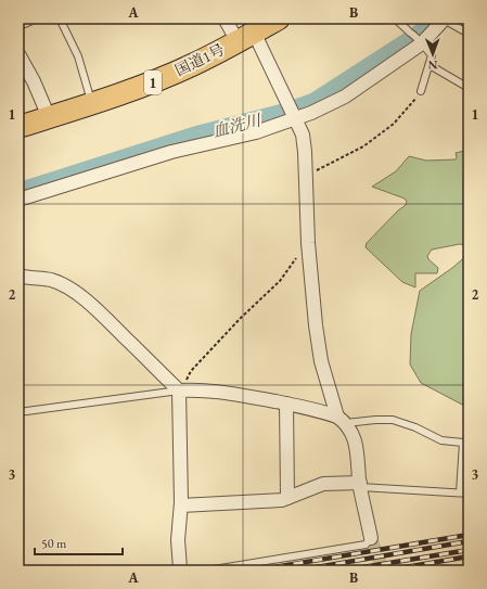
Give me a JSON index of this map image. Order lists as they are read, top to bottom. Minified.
{"streets":{"highway":["国道1号","1"]},"water":["血洗川"],"scale_bar":"50 m","north":"bottom","grid":{"columns":["A","B"],"rows":["1","2","3"]}}
